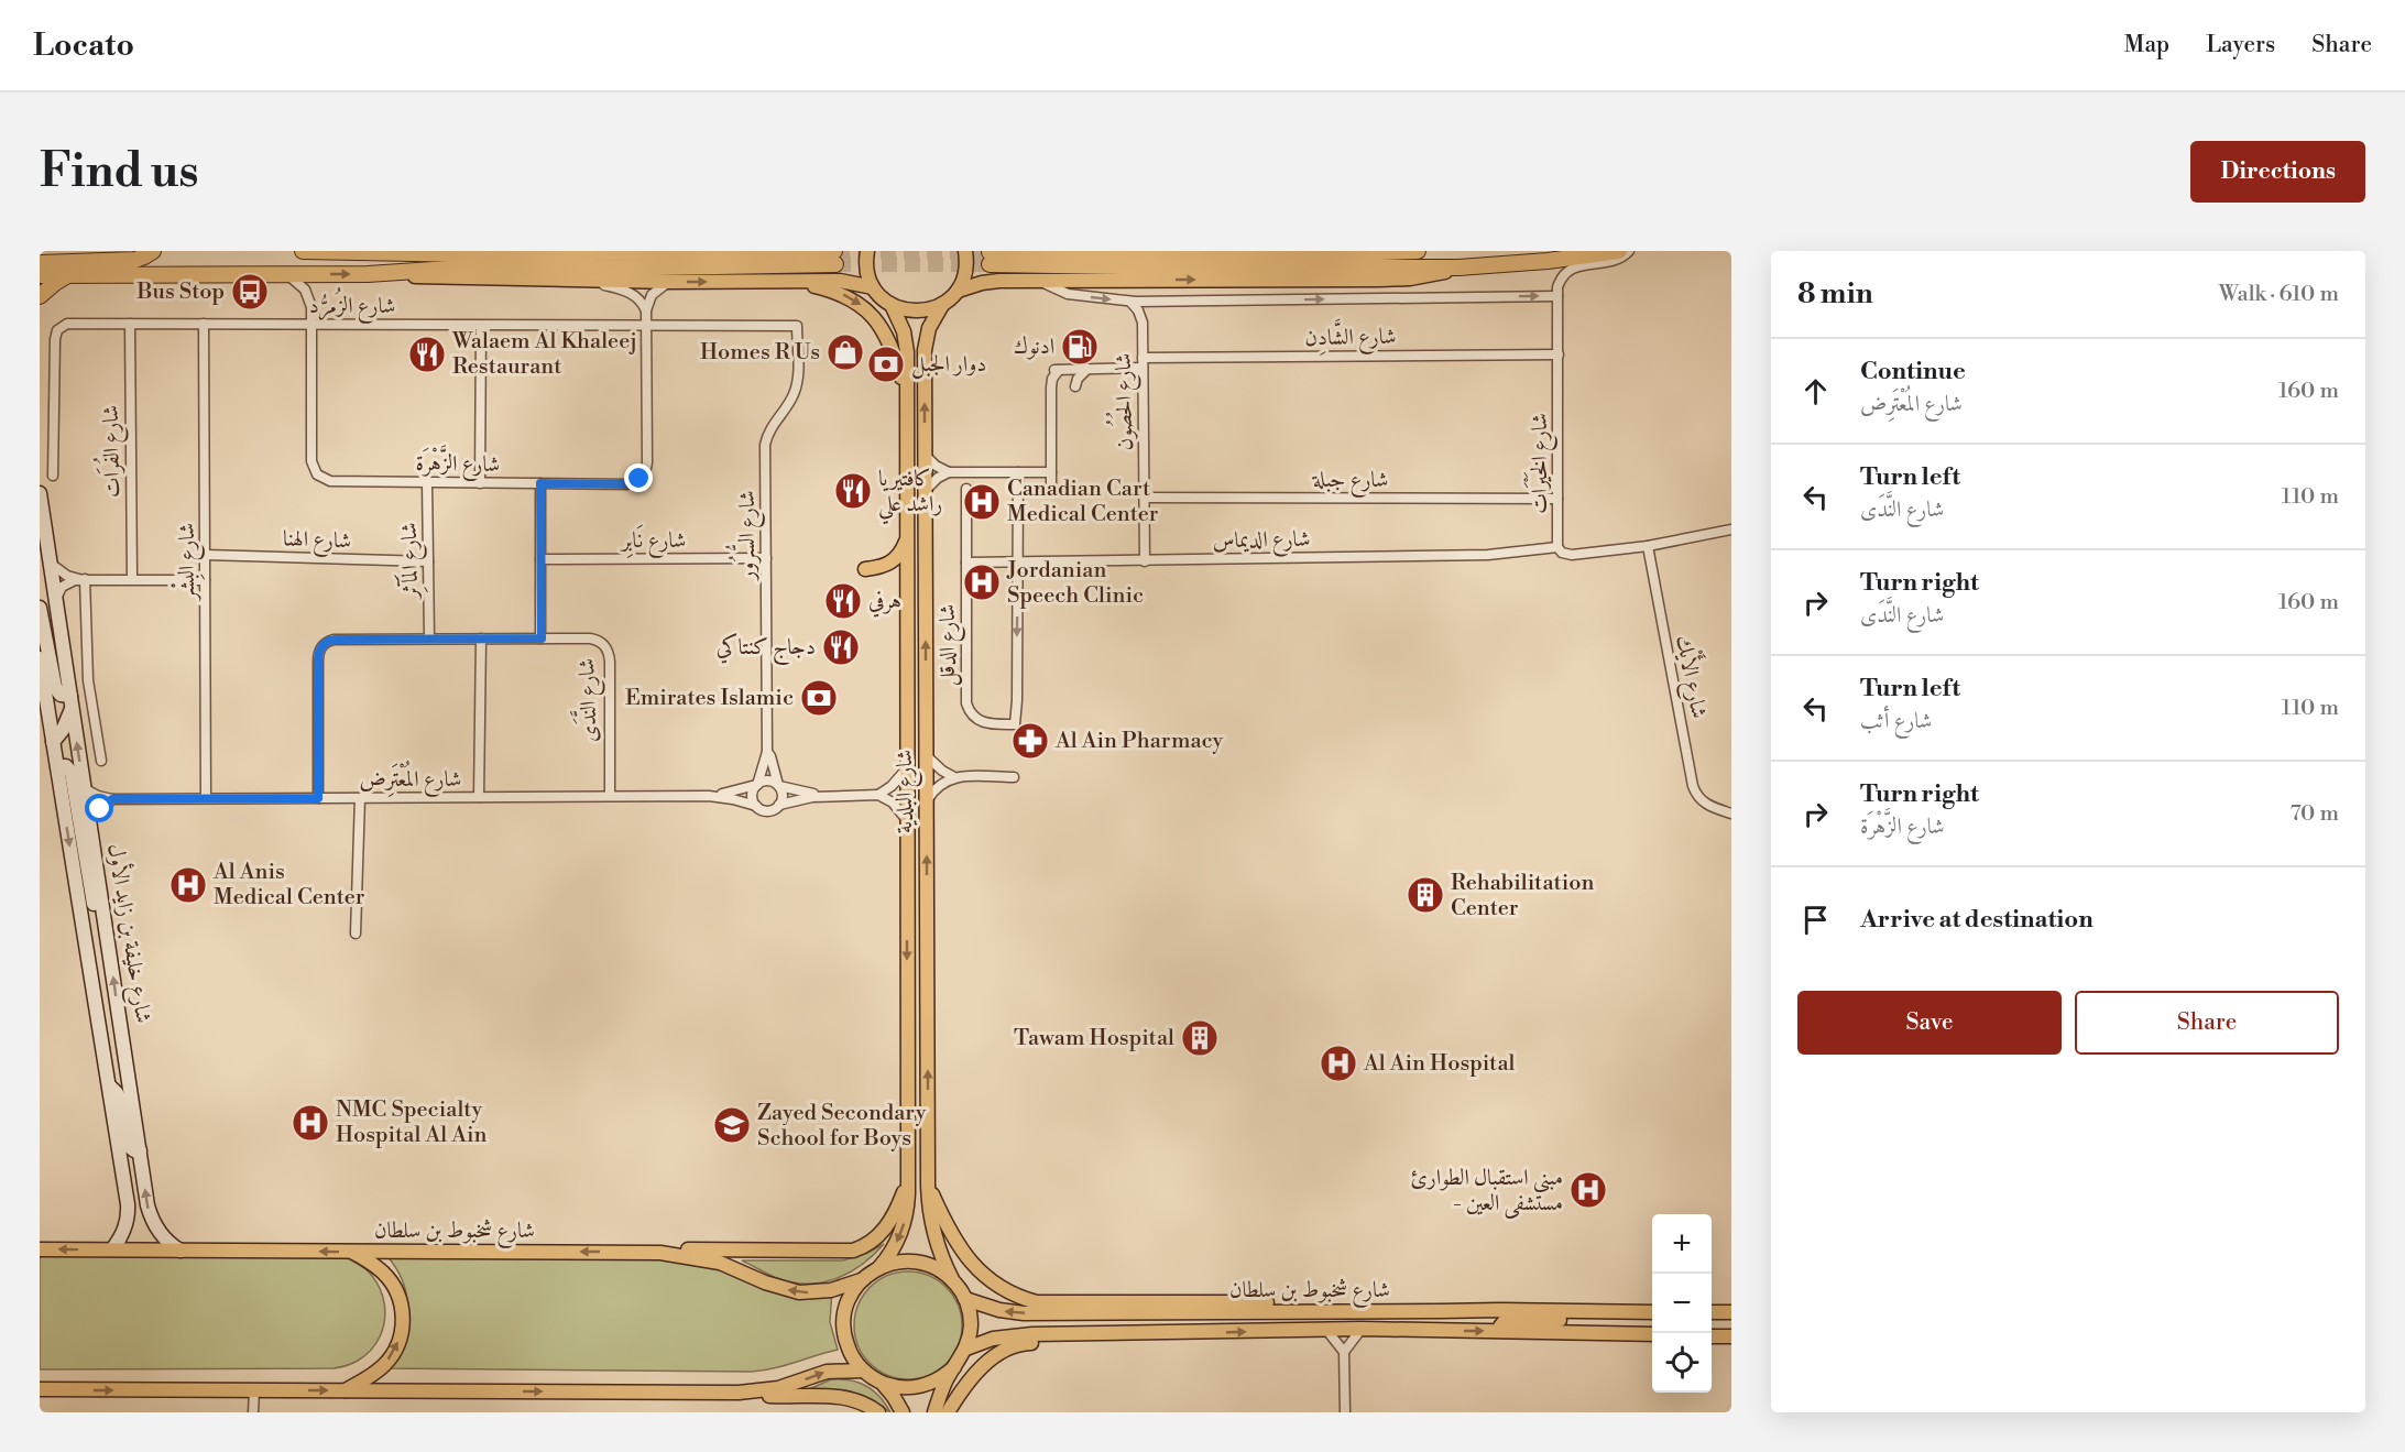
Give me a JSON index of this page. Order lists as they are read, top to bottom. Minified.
{"streets":{"main road":["شارع البلدية","شارع خليفة بن زايد الأول","شارع شخبوط بن سلطان"],"street":["شارع الزُمرُّد","شارع الشَّادِن","شارع الحُصُون","شارع الفُرَات","شارع الخَيْرَات","شارع الزَّهْرَة","شارع جبلة","شارع السُّرُور","شارع الهنا","شارع نَابِر","شارع الديماس","شارع المَآثِر","شارع البِشْر","شارع الدقل","شارع الأَيْك","شارع النَّدَى","شارع المُعْتَرِض"]},"crossings":[["شارع الزُمرُّد","شارع الفُرَات"],["شارع الزُمرُّد","شارع الزَّهْرَة"],["شارع الزُمرُّد","شارع السُّرُور"],["شارع الزُمرُّد","شارع البِشْر"],["شارع الشَّادِن","شارع الحُصُون"],["شارع الشَّادِن","شارع الخَيْرَات"],["شارع الحُصُون","شارع جبلة"],["شارع الحُصُون","شارع الديماس"],["شارع الخَيْرَات","شارع جبلة"],["شارع الخَيْرَات","شارع الديماس"],["شارع الزَّهْرَة","شارع المَآثِر"],["شارع السُّرُور","شارع نَابِر"],["شارع السُّرُور","شارع المُعْتَرِض"],["شارع الهنا","شارع المَآثِر"],["شارع الهنا","شارع البِشْر"],["شارع الديماس","شارع الدقل"],["شارع المَآثِر","شارع النَّدَى"],["شارع البِشْر","شارع المُعْتَرِض"],["شارع النَّدَى","شارع المُعْتَرِض"],["شارع المُعْتَرِض","شارع خليفة بن زايد الأول"],["شارع البلدية","شارع شخبوط بن سلطان"],["شارع خليفة بن زايد الأول","شارع شخبوط بن سلطان"]],"places":{"bus stop":["Bus Stop"],"fuel station":["ادنوك"],"shop":["Homes R Us"],"restaurant":["Walaem Al Khaleej Restaurant","كافتيريا راشد علي","هرفي","دجاج كنتاكي"],"bank":["دوار الجبل","Emirates Islamic"],"hospital":["Canadian Cart Medical Center","Jordanian Speech Clinic","Al Anis Medical Center","Al Ain Hospital","NMC Specialty Hospital Al Ain","مبنى استقبال الطوارئ - مستشفى العين"],"pharmacy":["Al Ain Pharmacy"],"building":["Rehabilitation Center","Tawam Hospital"],"school or university":["Zayed Secondary School for Boys"]},"page":{"header":"Locato","nav":["Map","Layers","Share"],"buttons":["Directions",["Save","Share"]],"title":"Find us","heading":["8 min","Walk · 610 m"],"list":[["Continue","شارع المُعْتَرِض","160 m"],["Turn left","شارع النَّدَى","110 m"],["Turn right","شارع النَّدَى","160 m"],["Turn left","شارع أثب","110 m"],["Turn right","شارع الزَّهْرَة","70 m"],"Arrive at destination"],"map_buttons":["+","−"]}}
